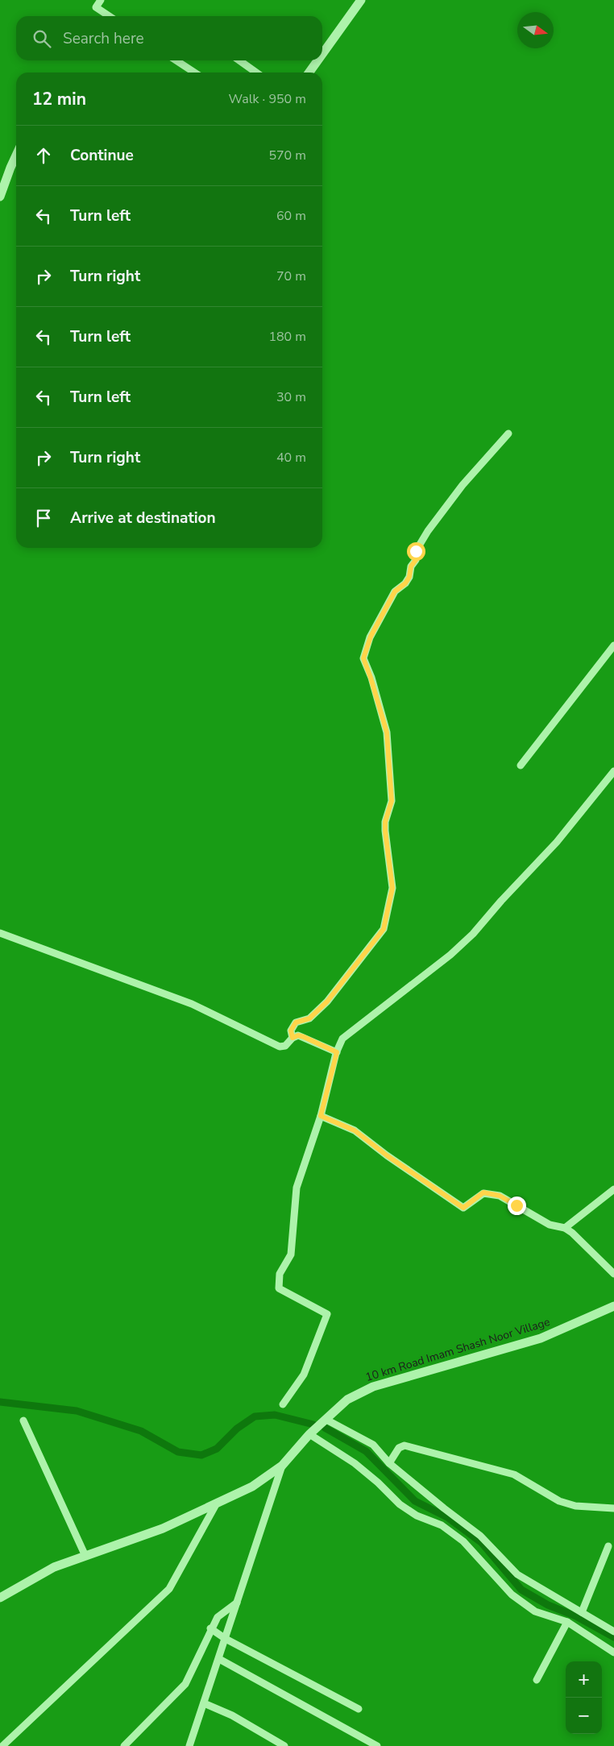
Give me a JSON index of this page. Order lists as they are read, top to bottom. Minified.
{"streets":{"street":["10 km Road Imam Shash Noor Village"]},"north":"right","page":{"search":"Search here","heading":["12 min","Walk · 950 m"],"list":[["Continue","570 m"],["Turn left","60 m"],["Turn right","70 m"],["Turn left","180 m"],["Turn left","30 m"],["Turn right","40 m"],"Arrive at destination"],"map_buttons":["+","−"]}}
